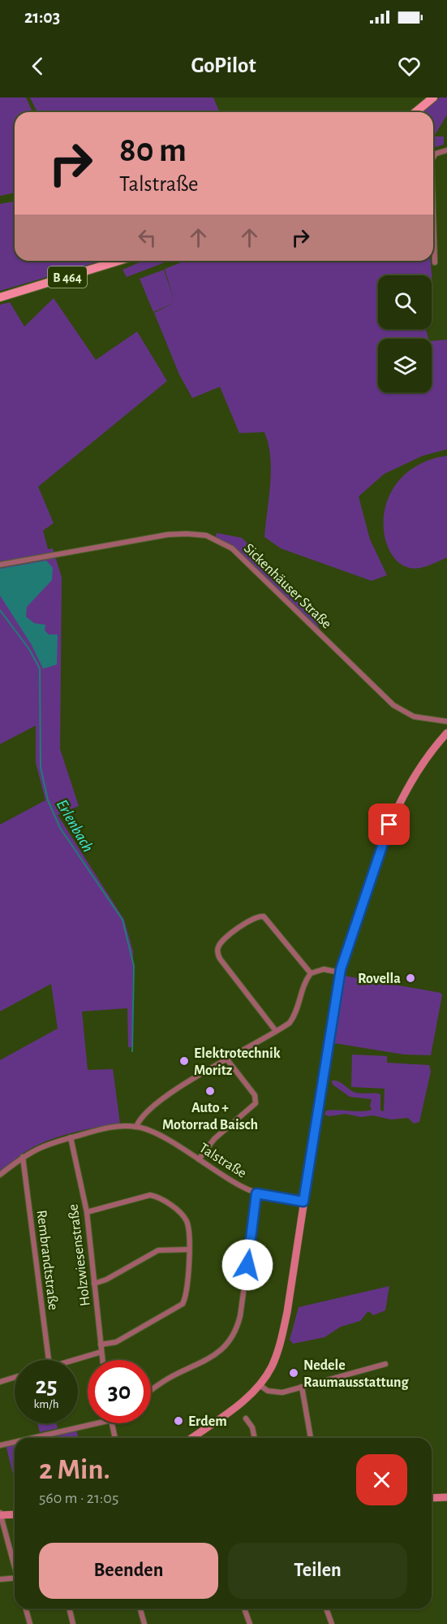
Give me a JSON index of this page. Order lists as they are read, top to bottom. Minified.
{"streets":{"main road":["B 464"],"street":["Sickenhäuser Straße","Talstraße","Holzwiesenstraße","Rembrandtstraße"]},"crossings":[["Talstraße","Holzwiesenstraße"],["Talstraße","Rembrandtstraße"]],"water":["Erlenbach"],"places":["Rovella","Elektrotechnik Moritz","Auto + Motorrad Baisch","Nedele Raumausstattung","Erdem"],"page":{"status":"21:03","header":"GoPilot","turn":["80 m","Talstraße"],"speed":"25 km/h","limit":"30","heading":["2 Min.","560 m · 21:05"],"buttons":["Beenden","Teilen"]}}
